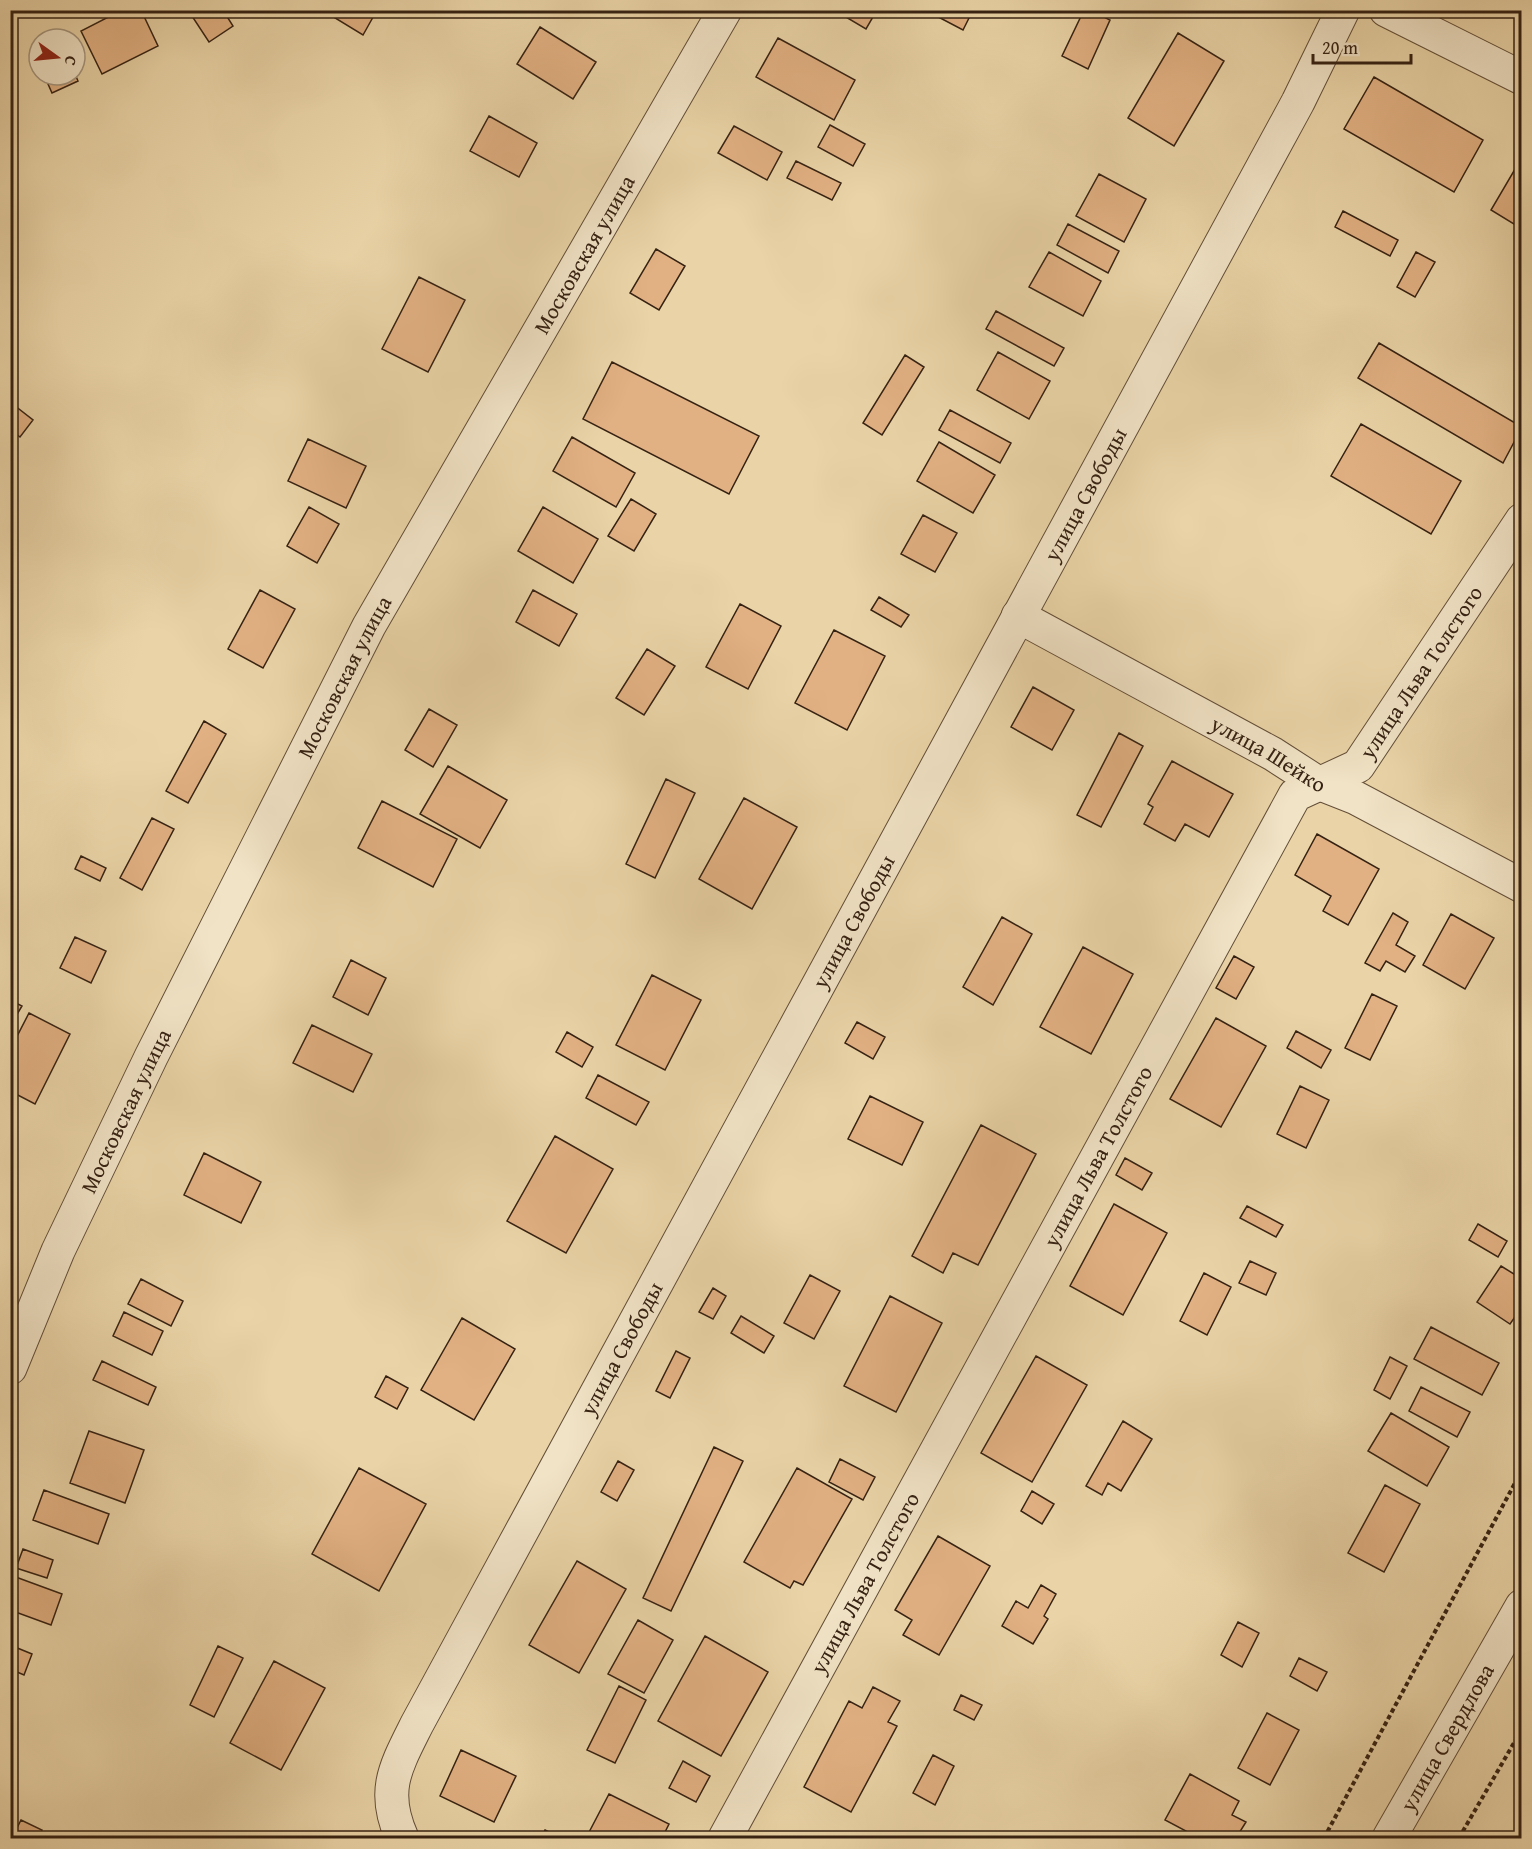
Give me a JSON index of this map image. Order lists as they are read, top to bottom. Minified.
{"streets":{"street":["Московская улица","улица Свободы","улица Льва Толстого","улица Шейко","улица Свердлова"]},"crossings":[["улица Свободы","улица Шейко"],["улица Льва Толстого","улица Шейко"]],"scale_bar":"20 m","north":"right"}
